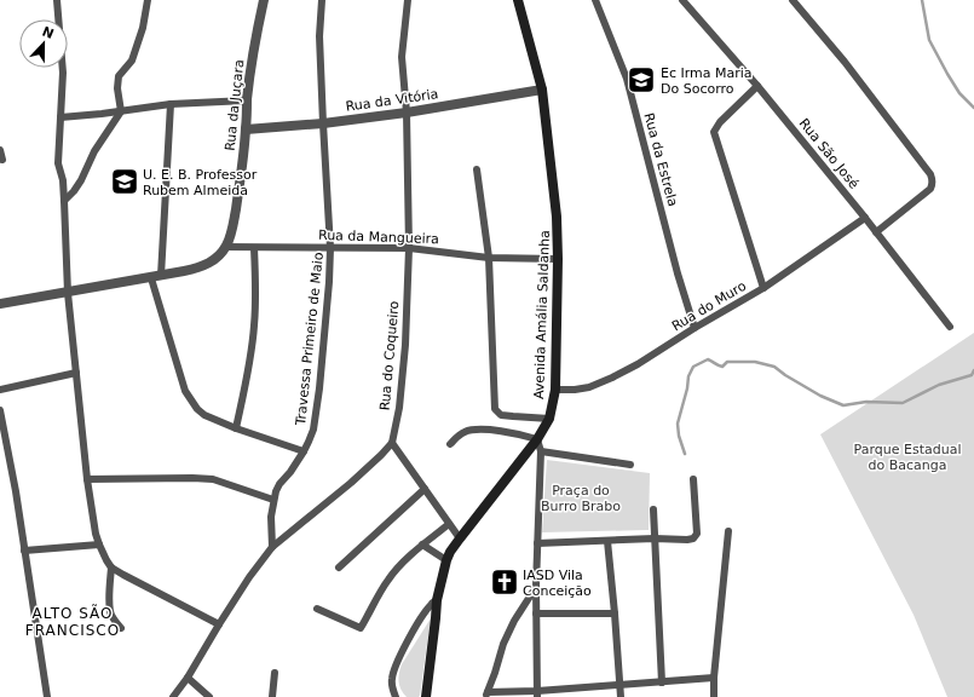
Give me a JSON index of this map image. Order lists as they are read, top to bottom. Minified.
{"streets":{"main road":["Avenida Amália Saldanha"],"street":["Rua da Vitória","Rua da Juçara","Rua São José","Rua da Estrela","Rua da Mangueira","Rua do Muro","Travessa Primeiro de Maio","Rua do Coqueiro"]},"crossings":[["Rua da Vitória","Rua da Juçara"],["Rua da Vitória","Avenida Amália Saldanha"],["Rua da Vitória","Travessa Primeiro de Maio"],["Rua da Vitória","Rua do Coqueiro"],["Rua da Juçara","Rua da Mangueira"],["Rua São José","Rua do Muro"],["Rua da Estrela","Rua do Muro"],["Rua da Mangueira","Avenida Amália Saldanha"],["Rua da Mangueira","Travessa Primeiro de Maio"],["Rua da Mangueira","Rua do Coqueiro"],["Rua do Muro","Avenida Amália Saldanha"]],"districts":["ALTO SÃO FRANCISCO"],"parks":["Parque Estadual do Bacanga","Praça do Burro Brabo"],"places":{"school or university":["Ec Irma Maria Do Socorro","U. E. B. Professor Rubem Almeida"],"church":["IASD Vila Conceição"]},"north":"top"}
